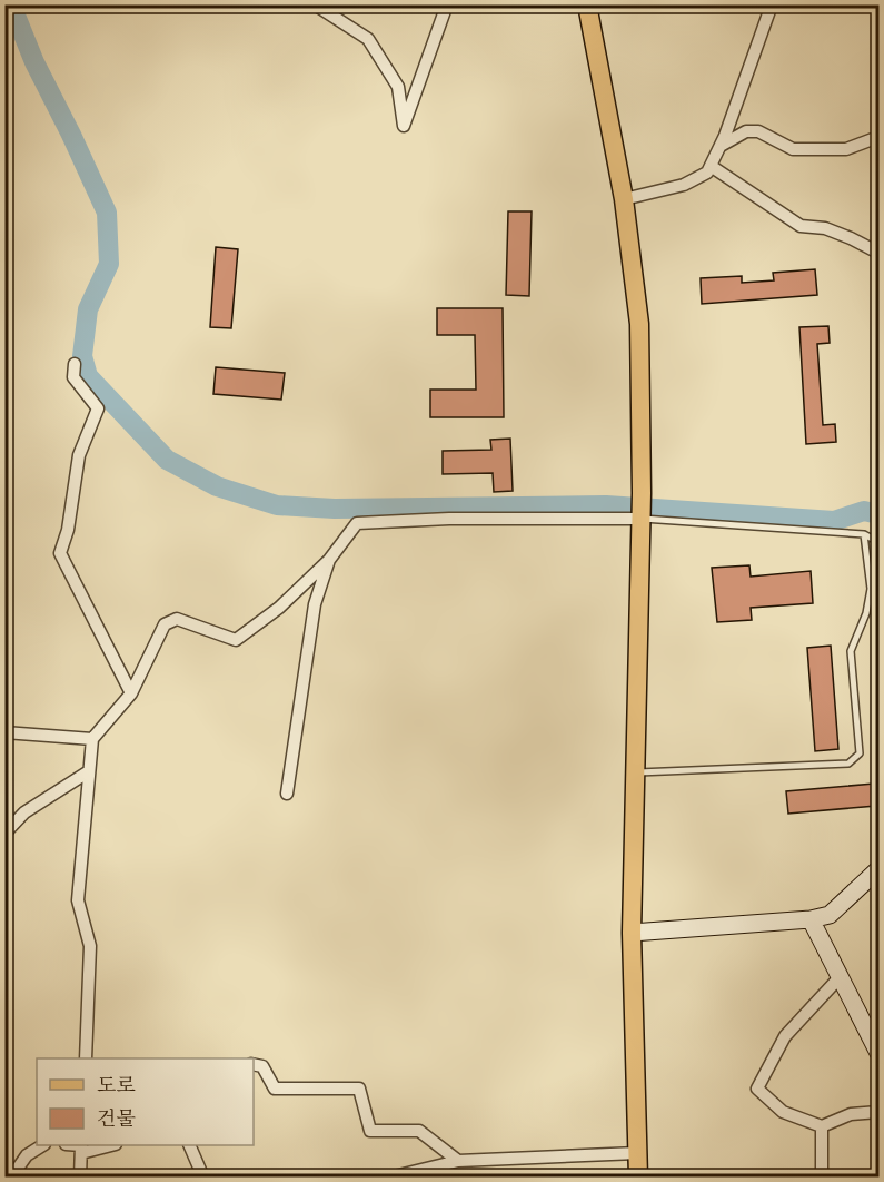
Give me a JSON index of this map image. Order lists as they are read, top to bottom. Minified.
{"legend":["도로","건물"]}
